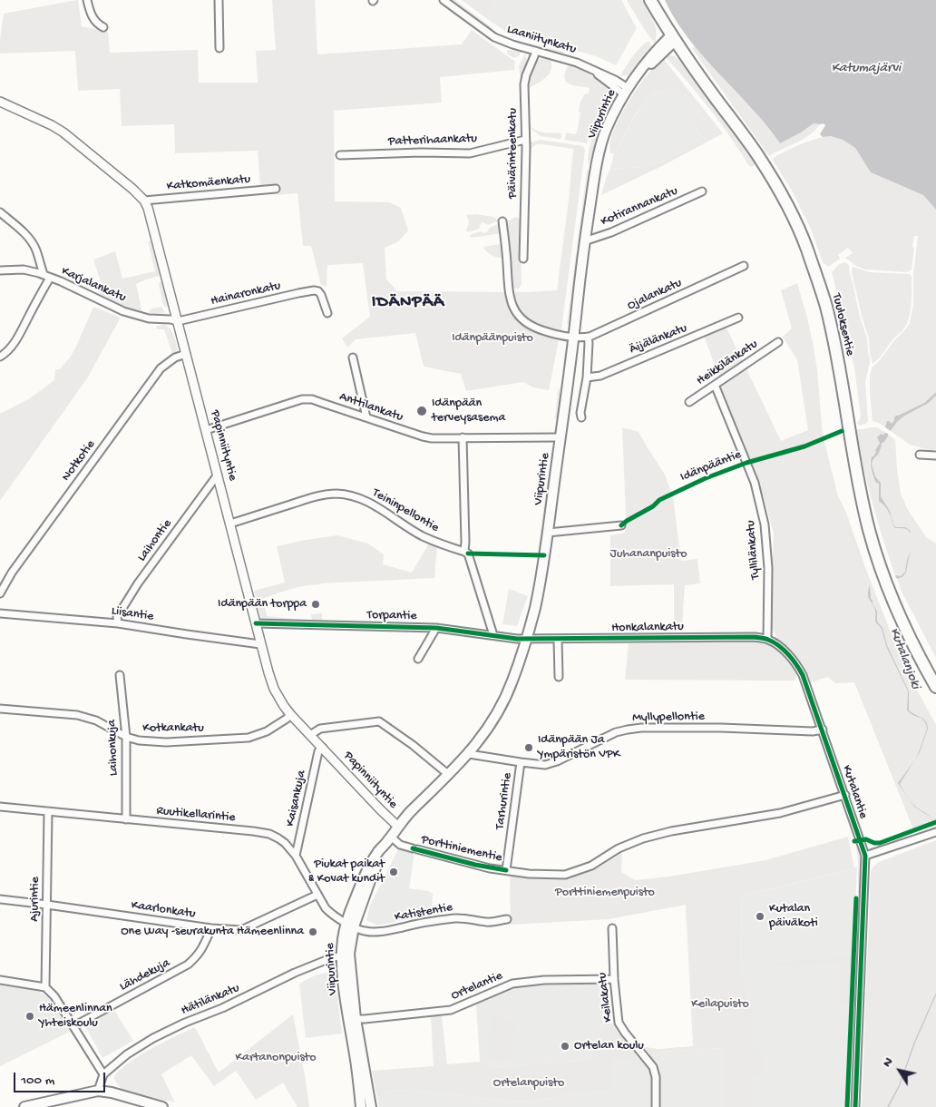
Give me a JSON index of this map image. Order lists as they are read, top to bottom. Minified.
{"streets":{"highway":["Tuuloksentie"],"main road":["Viipurintie"],"street":["Laaniitynkatu","Patterihaankatu","Päivärinteenkatu","Katkomäenkatu","Kotirannankatu","Karjalankatu","Hainaronkatu","Ojalankatu","Äijälänkatu","Heikkilänkatu","Anttilankatu","Papinniityntie","Notkotie","Teininpellontie","Laihontie","Tyllilänkatu","Liisantie","Torpantie","Honkalankatu","Myllypellontie","Kotkankatu","Laihonkuja","Kutalantie","Kaisankuja","Tarhurintie","Ruutikellarintie","Porttiniementie","Ajurintie","Kaarlonkatu","Katistentie","Lähdekuja","Ortelantie","Keilakatu","Hätilänkatu"],"cycle path":["Idänpääntie"]},"crossings":[["Laaniitynkatu","Viipurintie"],["Laaniitynkatu","Päivärinteenkatu"],["Viipurintie","Kotirannankatu"],["Viipurintie","Ojalankatu"],["Viipurintie","Tuuloksentie"],["Viipurintie","Anttilankatu"],["Viipurintie","Papinniityntie"],["Viipurintie","Torpantie"],["Viipurintie","Honkalankatu"],["Viipurintie","Myllypellontie"],["Viipurintie","Ruutikellarintie"],["Viipurintie","Porttiniementie"],["Viipurintie","Katistentie"],["Viipurintie","Ortelantie"],["Viipurintie","Hätilänkatu"],["Patterihaankatu","Päivärinteenkatu"],["Katkomäenkatu","Papinniityntie"],["Karjalankatu","Hainaronkatu"],["Karjalankatu","Papinniityntie"],["Hainaronkatu","Papinniityntie"],["Heikkilänkatu","Tyllilänkatu"],["Anttilankatu","Papinniityntie"],["Papinniityntie","Notkotie"],["Papinniityntie","Teininpellontie"],["Papinniityntie","Laihontie"],["Papinniityntie","Liisantie"],["Papinniityntie","Torpantie"],["Papinniityntie","Kotkankatu"],["Papinniityntie","Kaisankuja"],["Laihontie","Liisantie"],["Tyllilänkatu","Honkalankatu"],["Tyllilänkatu","Kutalantie"],["Torpantie","Honkalankatu"],["Honkalankatu","Kutalantie"],["Myllypellontie","Kutalantie"],["Myllypellontie","Tarhurintie"],["Kotkankatu","Laihonkuja"],["Laihonkuja","Ruutikellarintie"],["Kutalantie","Porttiniementie"],["Kaisankuja","Ruutikellarintie"],["Tarhurintie","Porttiniementie"],["Ruutikellarintie","Ajurintie"],["Ruutikellarintie","Kaarlonkatu"],["Ruutikellarintie","Katistentie"],["Ajurintie","Kaarlonkatu"],["Kaarlonkatu","Lähdekuja"],["Ortelantie","Keilakatu"]],"districts":["IDÄNPÄÄ"],"water":["Katumajärvi","Kutalanjoki"],"parks":["Idänpäänpuisto","Juhananpuisto","Porttiniemenpuisto","Keilapuisto","Kartanonpuisto","Ortelanpuisto"],"places":["Idänpään terveysasema","Idänpään torppa","Idänpään Ja Ympäristön VPK","Piukat paikat & Kovat kundit","Kutalan päiväkoti","One Way -seurakunta Hämeenlinna","Hämeenlinnan Yhteiskoulu","Ortelan koulu"],"scale_bar":"100 m","north":"top left"}
